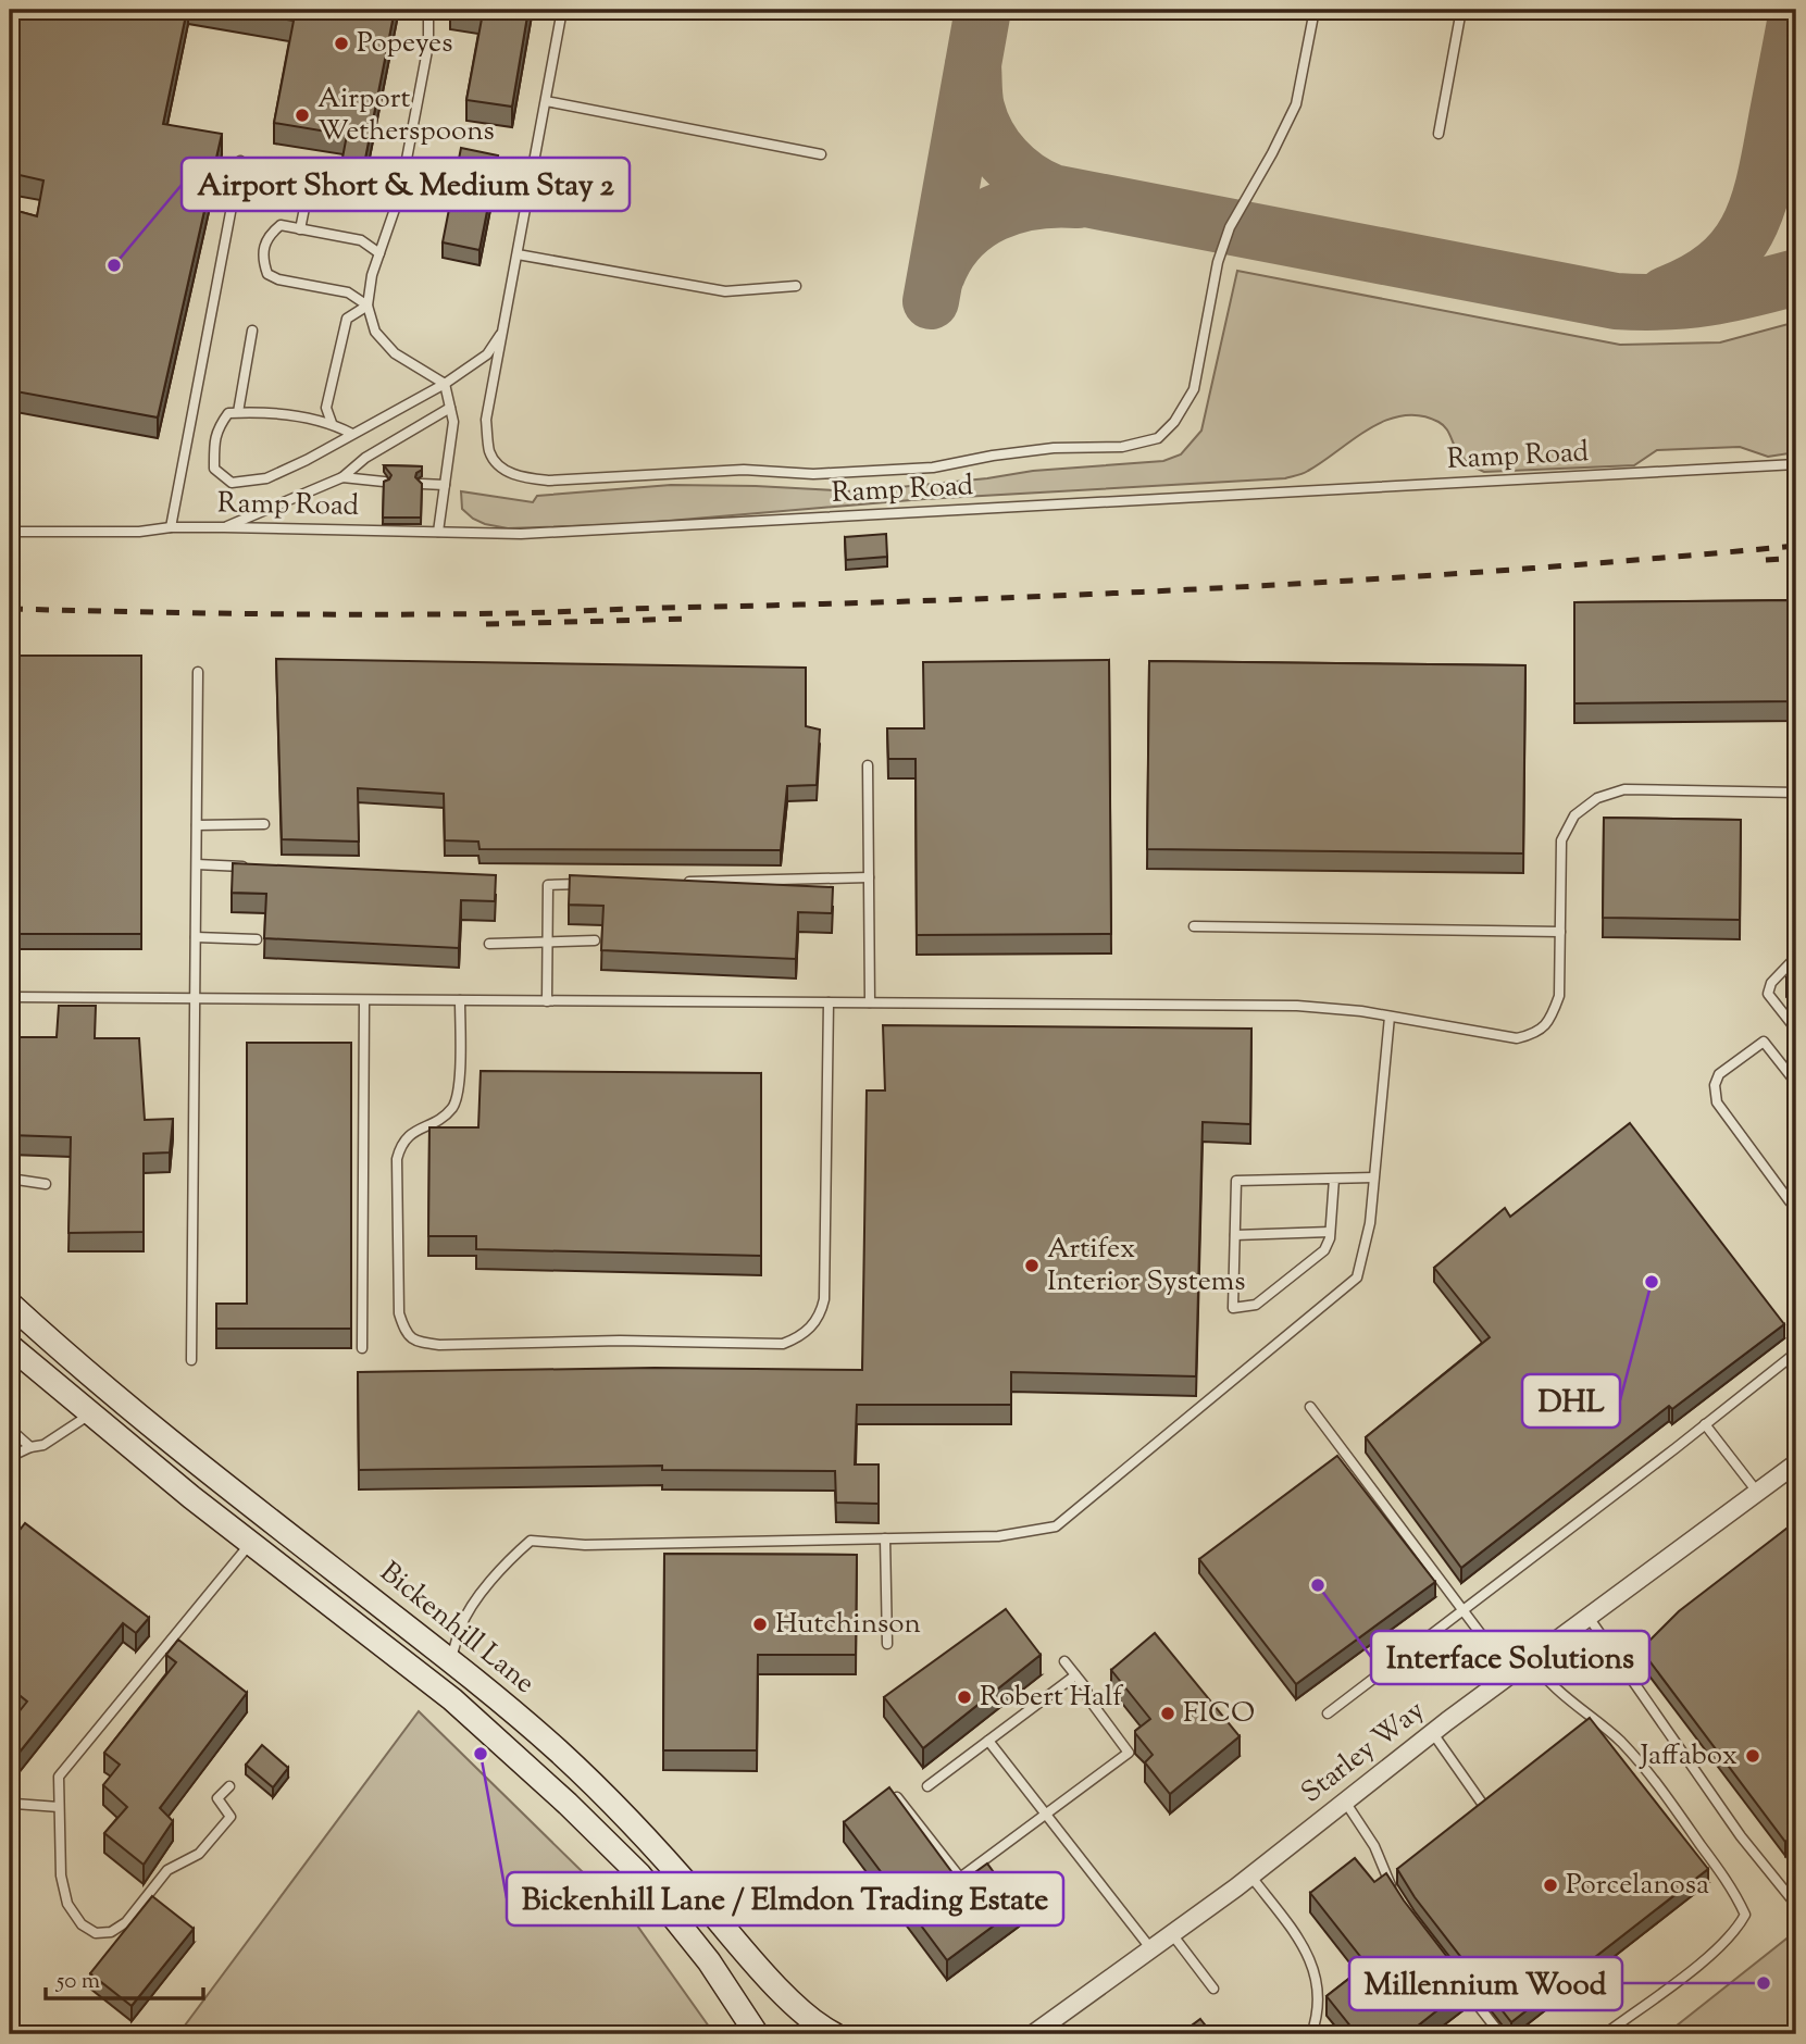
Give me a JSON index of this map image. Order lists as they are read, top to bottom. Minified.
{"streets":{"main road":["Bickenhill Lane"],"street":["Starley Way"],"lane":["Ramp Road"]},"places":["Popeyes","Airport Wetherspoons","Airport Short & Medium Stay 2","Artifex Interior Systems","DHL","Interface Solutions","Hutchinson","Robert Half","FICO","Bickenhill Lane / Elmdon Trading Estate","Jaffabox","Porcelanosa","Millennium Wood"],"scale_bar":"50 m"}
